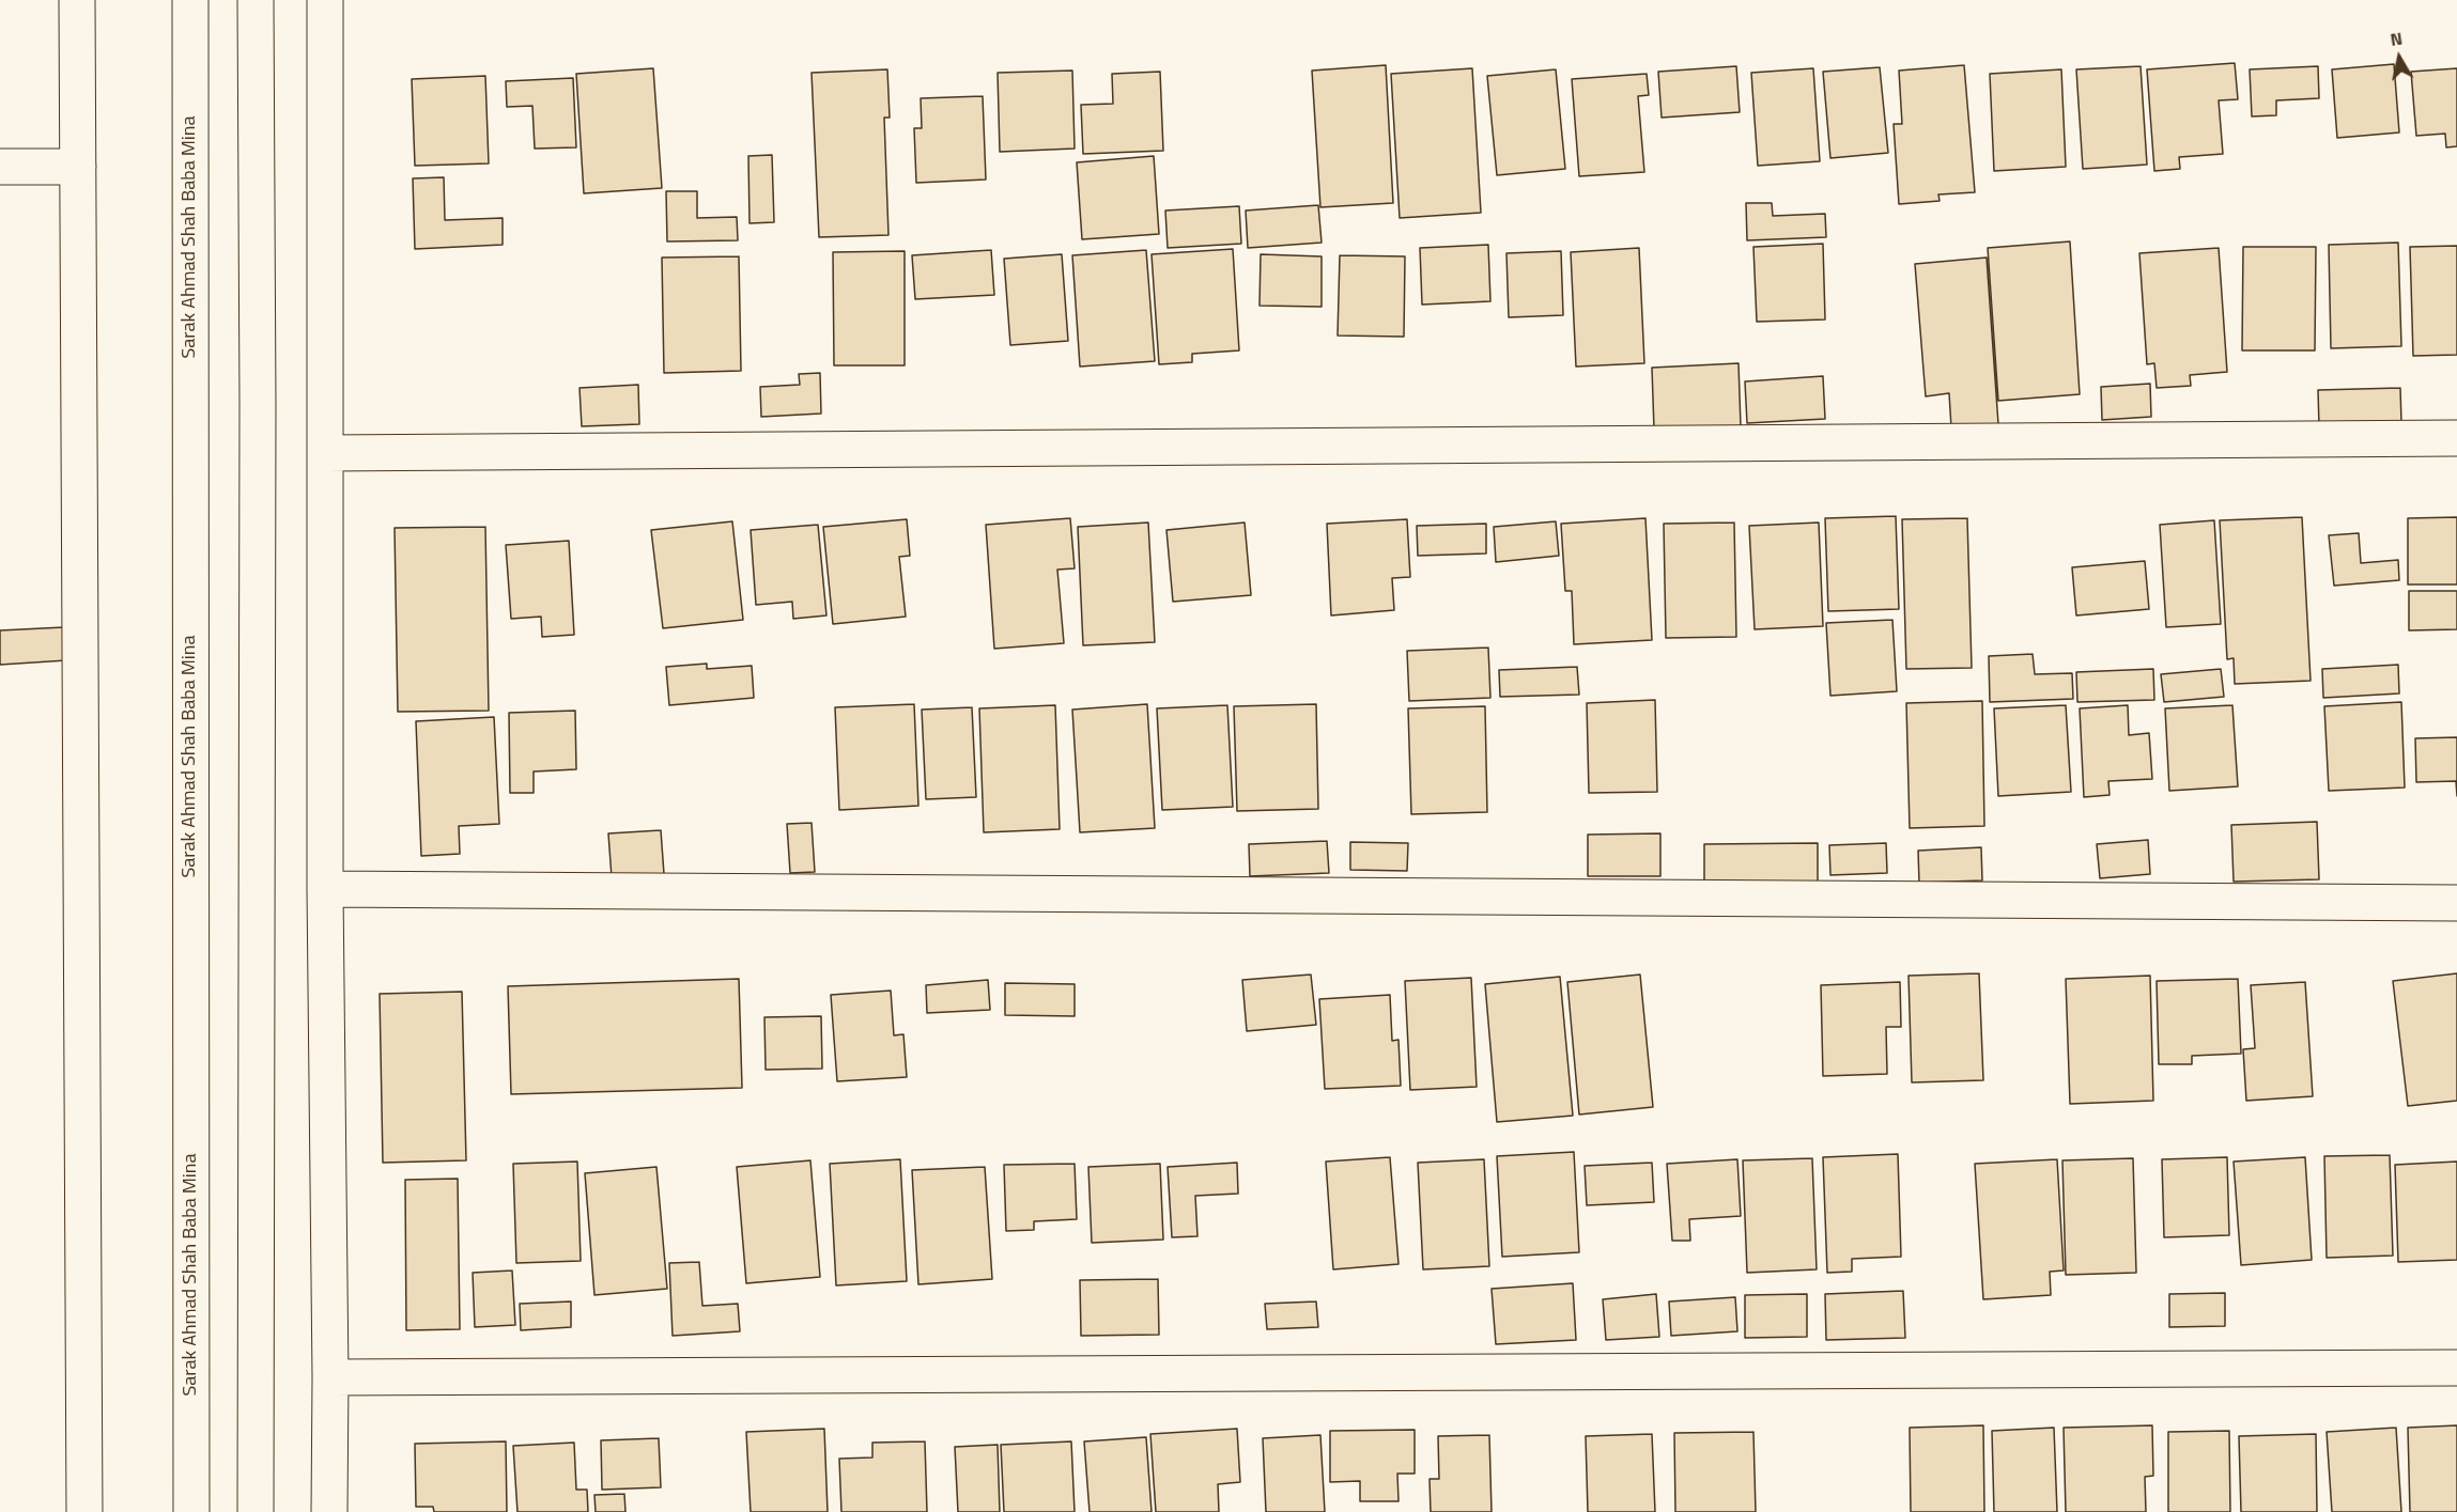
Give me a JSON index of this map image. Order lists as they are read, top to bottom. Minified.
{"streets":{"main road":["Sarak Ahmad Shah Baba Mina"]},"north":"top"}
